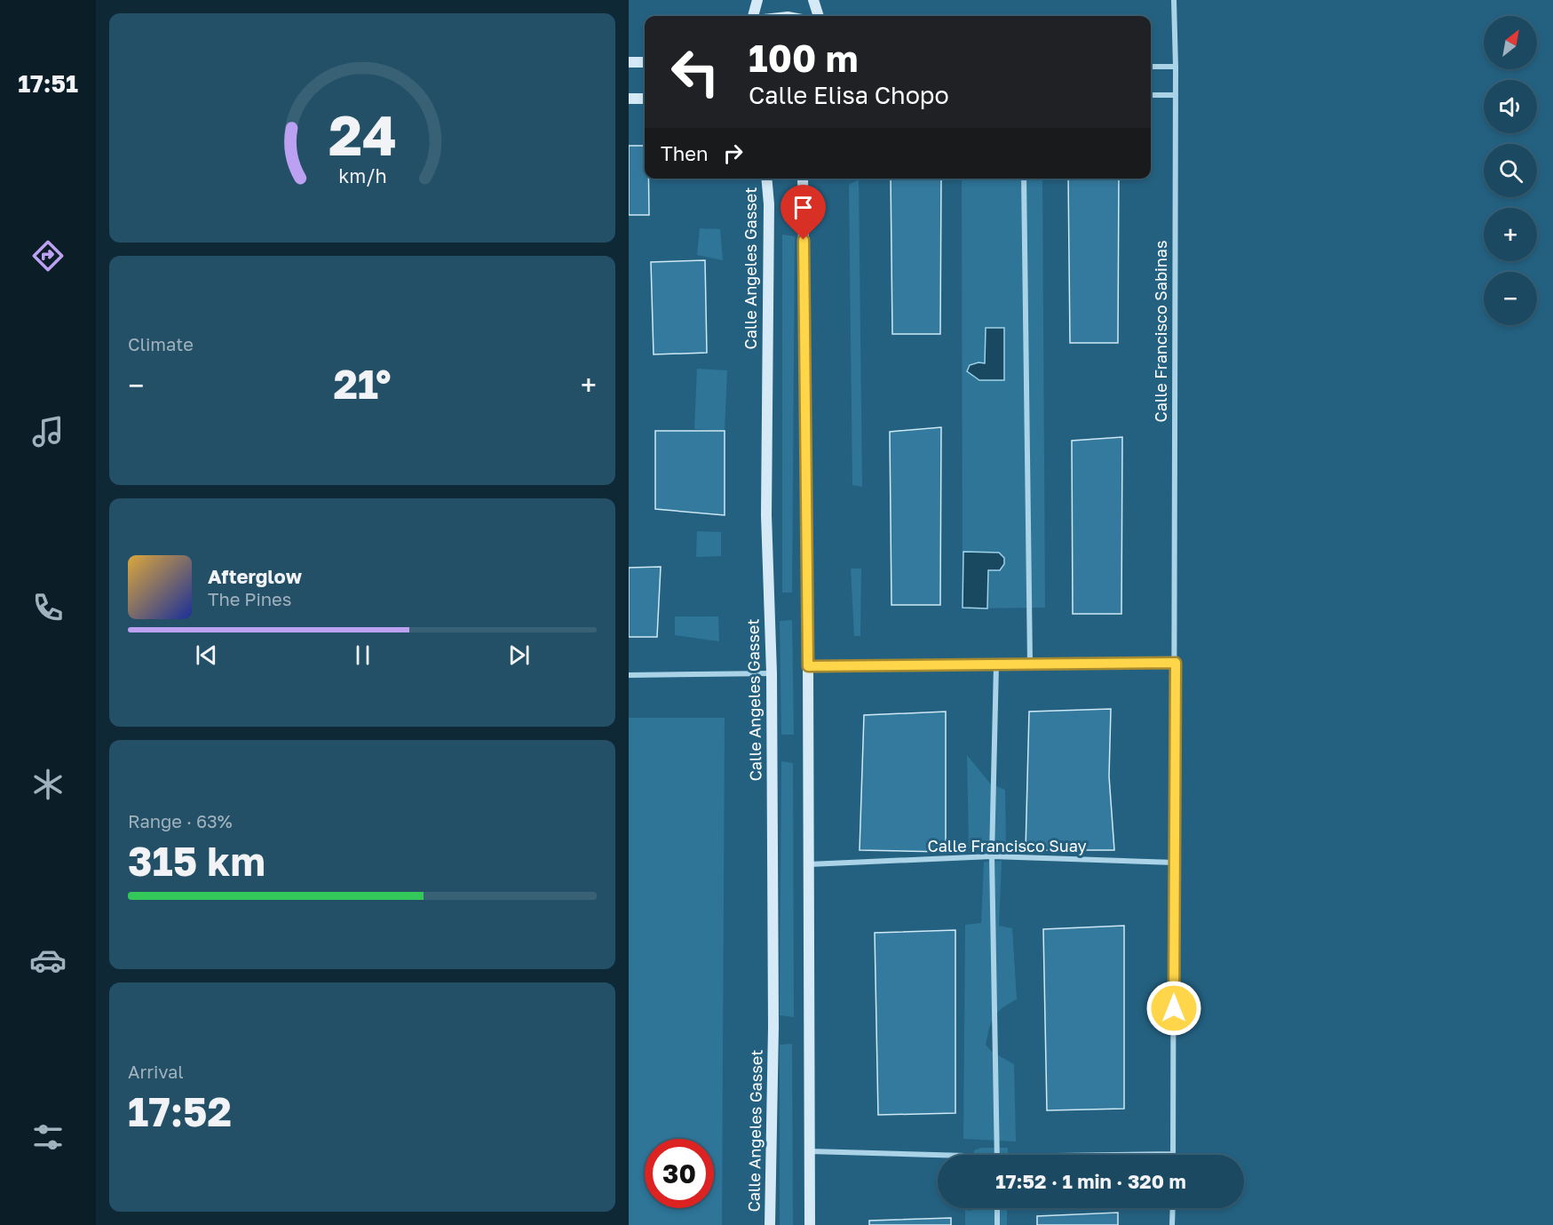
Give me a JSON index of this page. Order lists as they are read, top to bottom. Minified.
{"streets":{"street":["Calle Angeles Gasset","Calle Francisco Sabinas","Calle Francisco Suay"]},"north":"top right","page":{"tabs":"17:51","map_buttons":["+","−"],"turn":["100 m","Calle Elisa Chopo"],"then":"Then","tile":["Climate",["Range · 63%","315 km"],["Arrival","17:52"]],"heat":["−","21°","+"],"song":["Afterglow","The Pines"],"limit":"30","trip":"17:52 · 1 min · 320 m","gauge":["24","km/h"]}}
